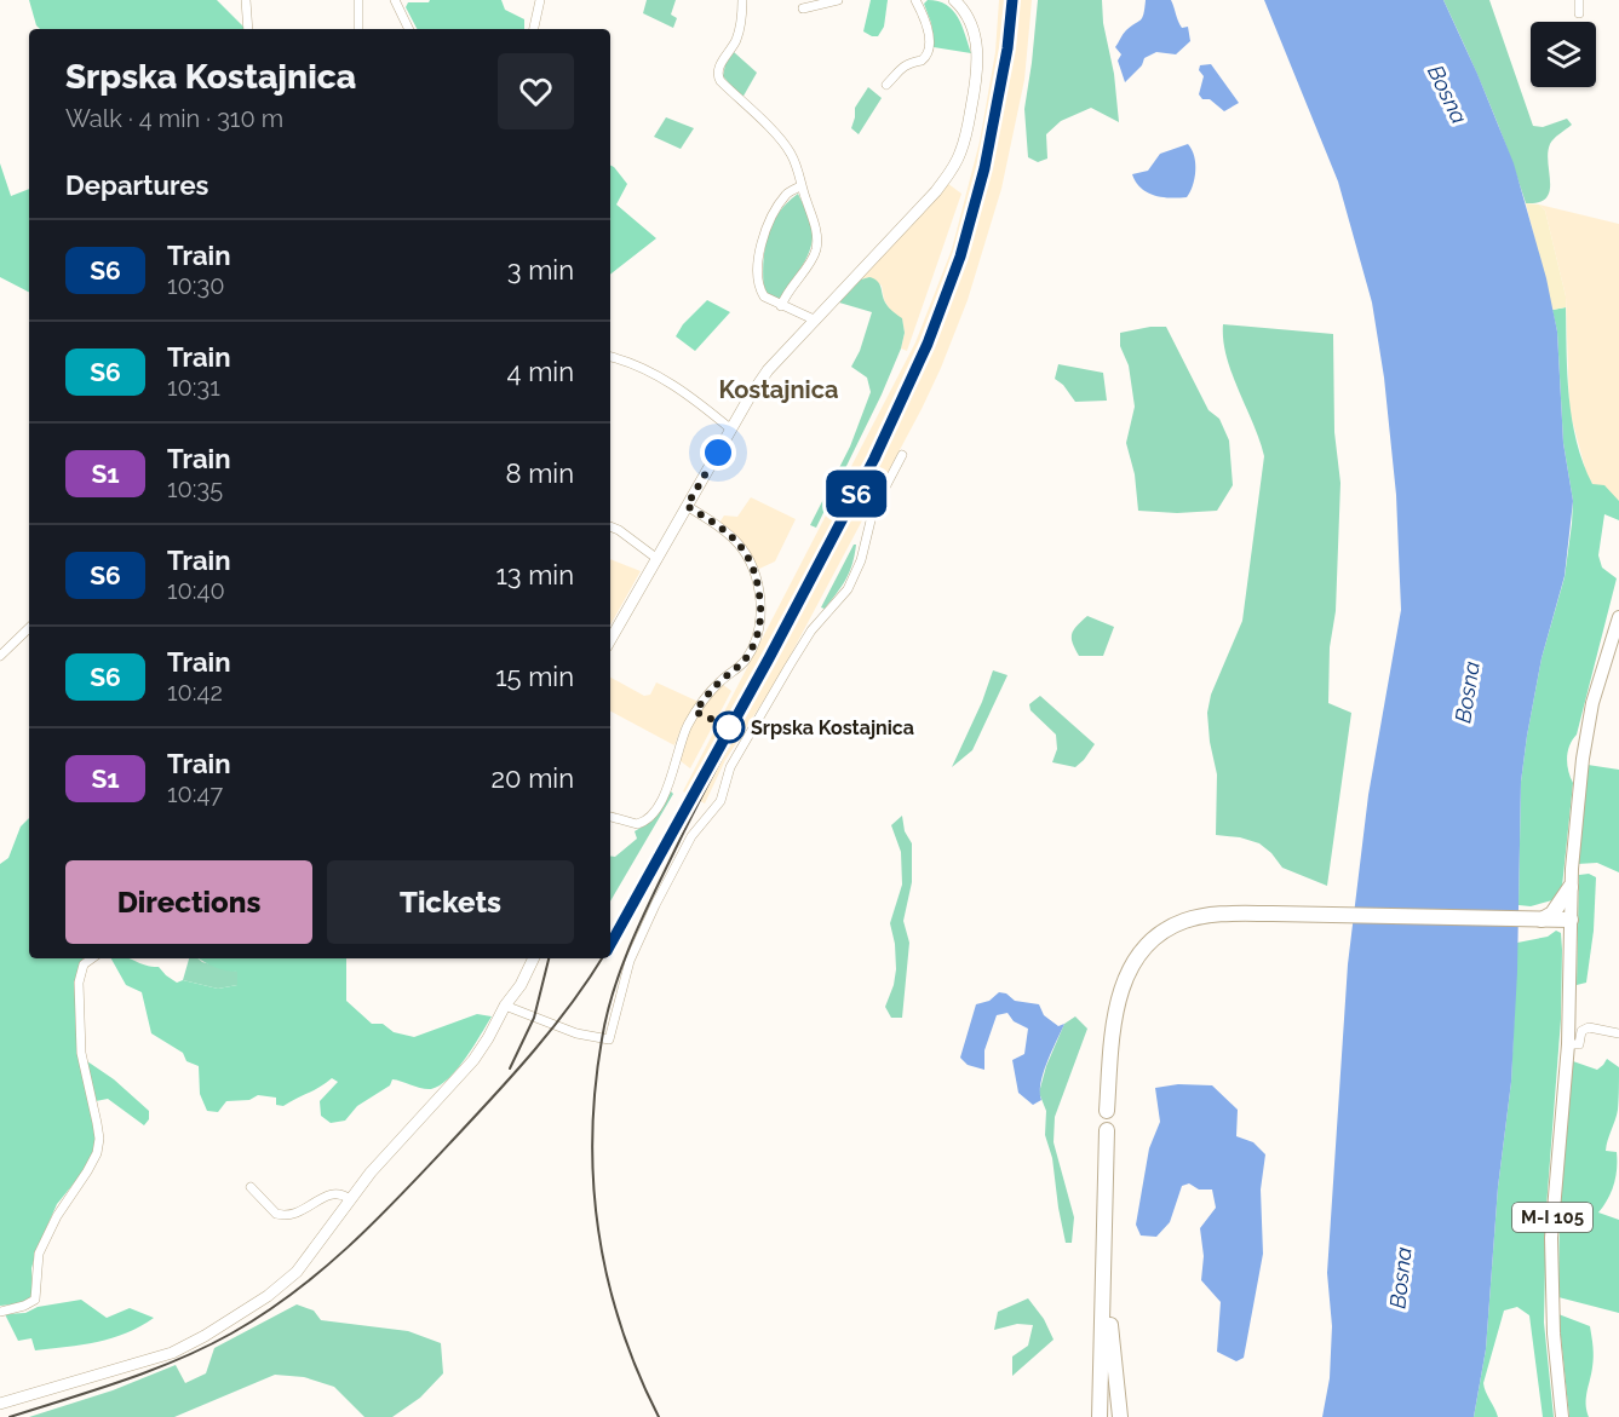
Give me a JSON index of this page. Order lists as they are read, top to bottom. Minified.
{"streets":{"main road":["M-I 105"]},"districts":["Kostajnica"],"water":["Bosna"],"places":["Srpska Kostajnica"],"page":{"on_map":"S6","heading":[["Srpska Kostajnica","Walk · 4 min · 310 m"],"Departures"],"list":[{"mark":"S6","name":"Train","note":"10:30","value":"3 min"},{"mark":"S6","name":"Train","note":"10:31","value":"4 min"},{"mark":"S1","name":"Train","note":"10:35","value":"8 min"},{"mark":"S6","name":"Train","note":"10:40","value":"13 min"},{"mark":"S6","name":"Train","note":"10:42","value":"15 min"},{"mark":"S1","name":"Train","note":"10:47","value":"20 min"}],"buttons":["Directions","Tickets"]}}
